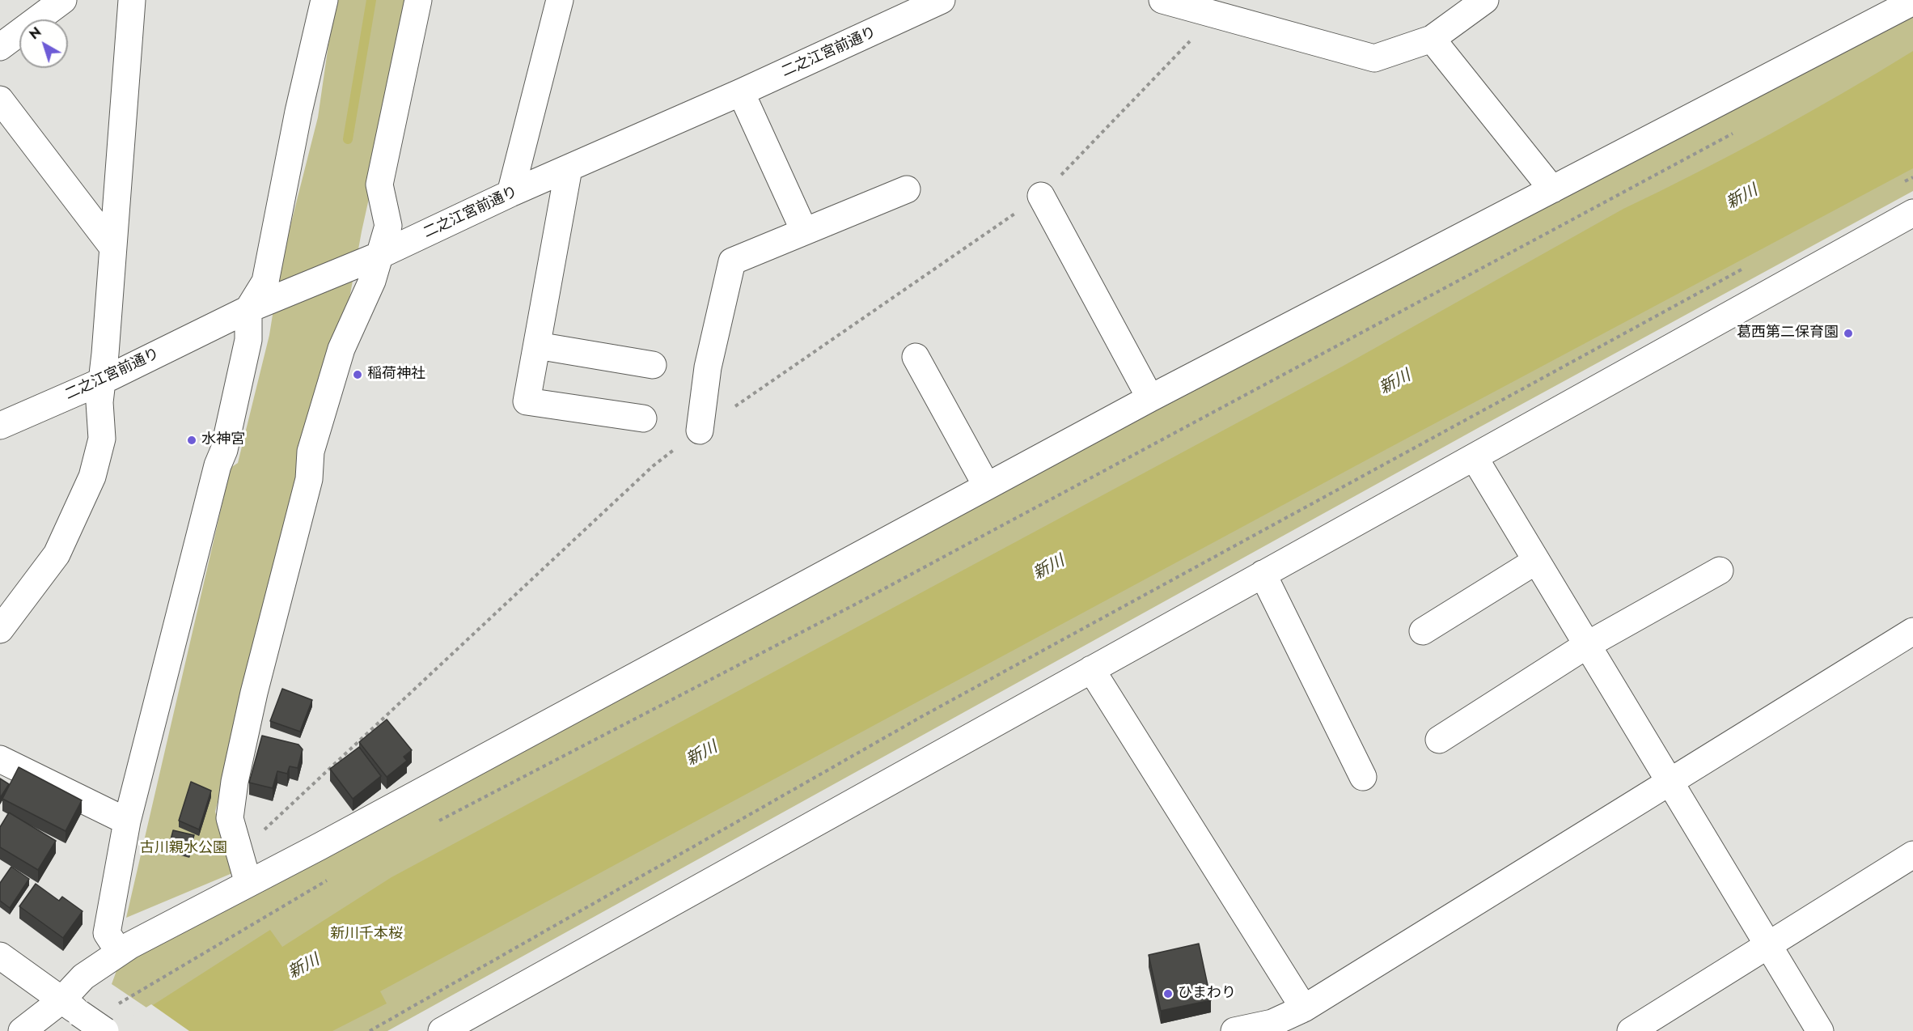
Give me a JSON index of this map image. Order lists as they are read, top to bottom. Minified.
{"streets":{"street":["二之江宮前通り"]},"water":["新川"],"parks":["古川親水公園","新川千本桜"],"places":["葛西第二保育園","稲荷神社","水神宮","ひまわり"],"north":"top left"}
